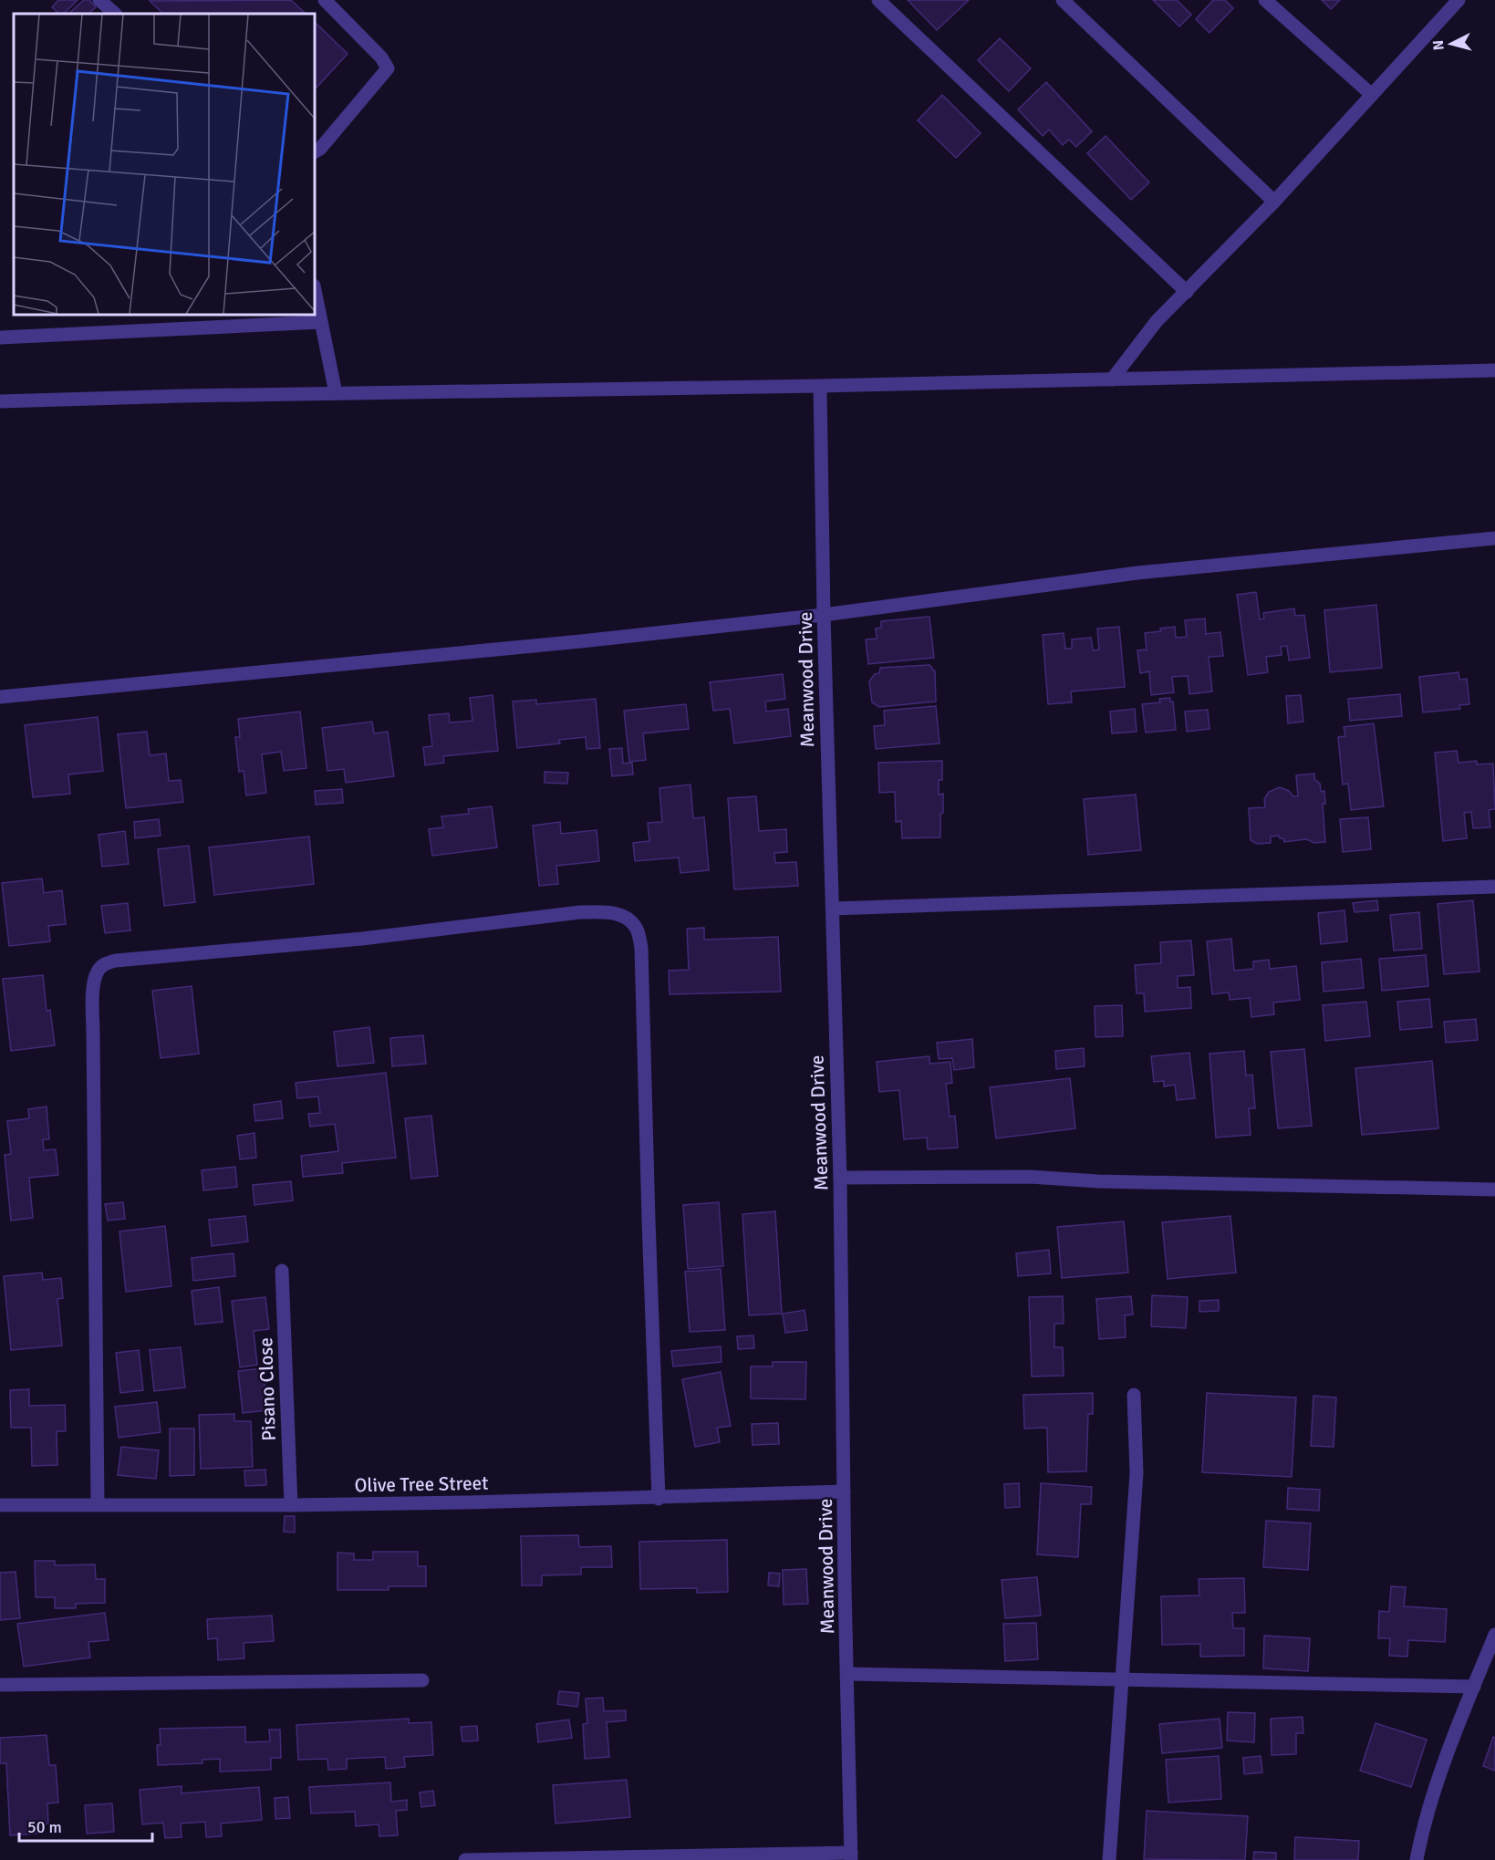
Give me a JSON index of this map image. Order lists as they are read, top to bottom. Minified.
{"streets":{"street":["Meanwood Drive","Pisano Close","Olive Tree Street"]},"crossings":[["Meanwood Drive","Olive Tree Street"],["Pisano Close","Olive Tree Street"]],"scale_bar":"50 m","north":"left"}
